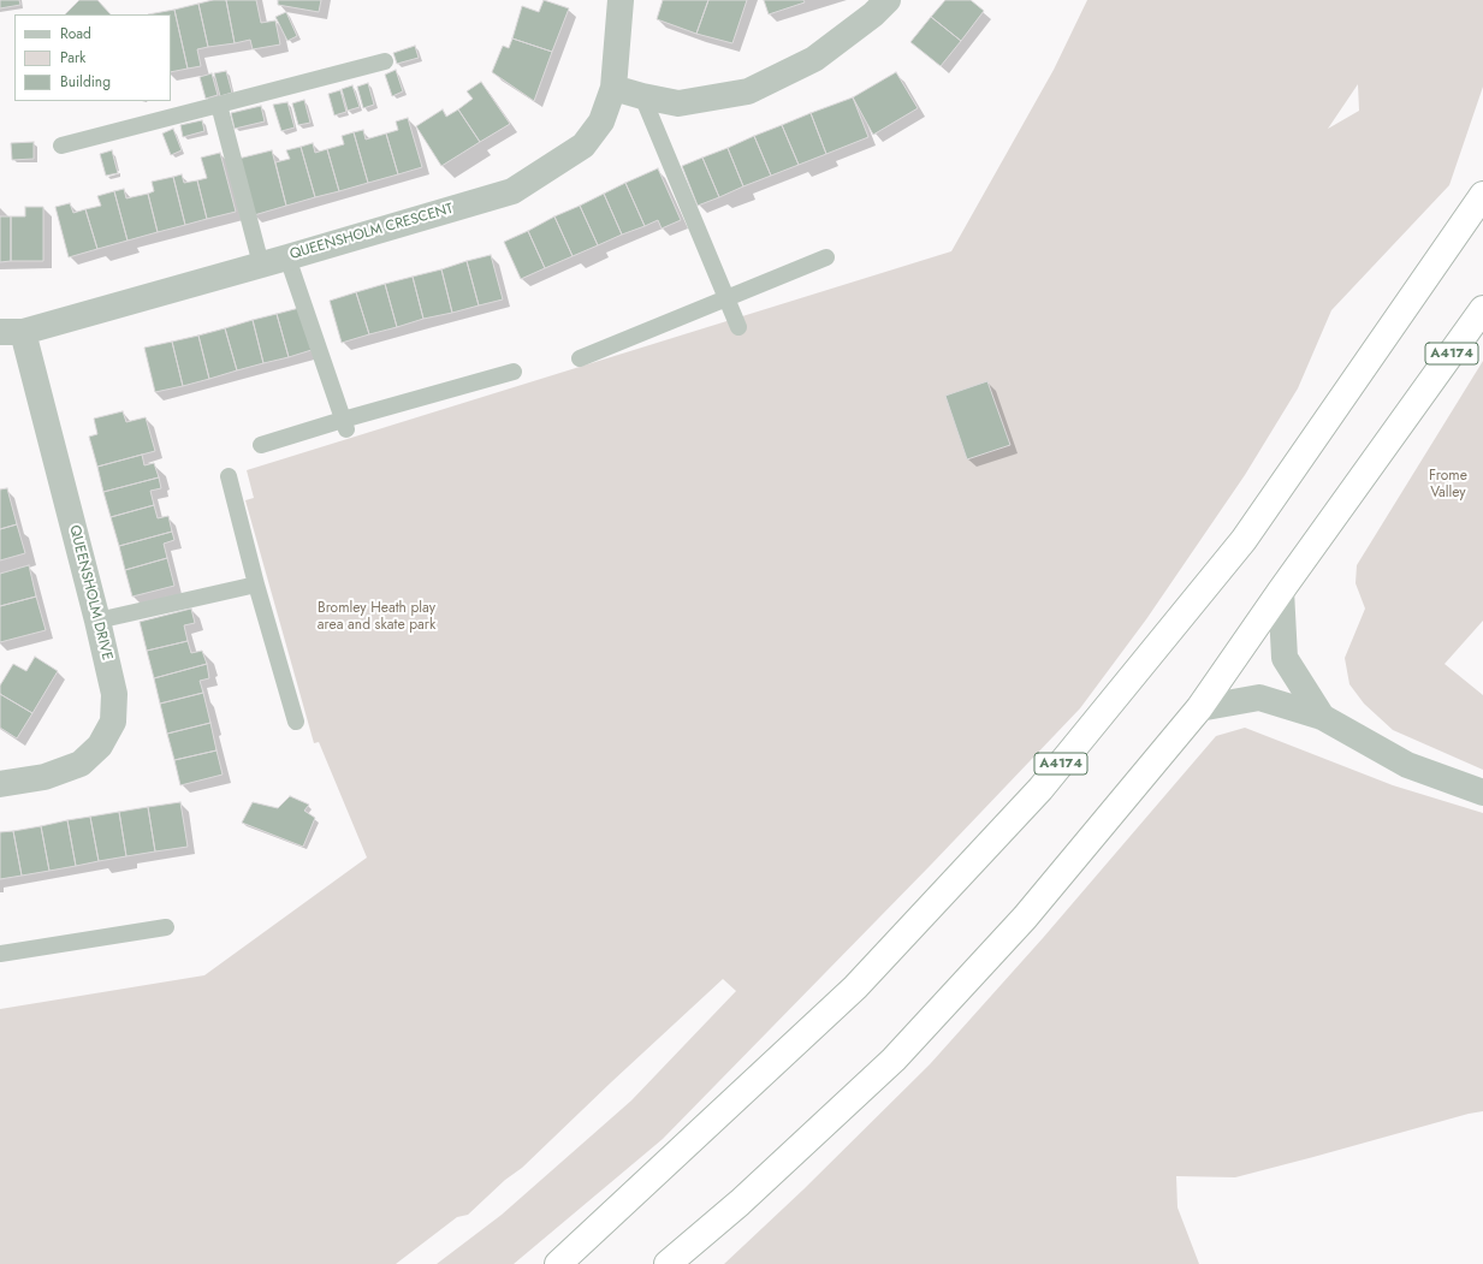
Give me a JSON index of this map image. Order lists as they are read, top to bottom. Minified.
{"streets":{"highway":["A4174"],"street":["QUEENSHOLM CRESCENT","QUEENSHOLM DRIVE"]},"crossings":[["QUEENSHOLM CRESCENT","QUEENSHOLM DRIVE"]],"parks":["Frome Valley","Bromley Heath play area and skate park"],"legend":["Road","Park","Building"]}
